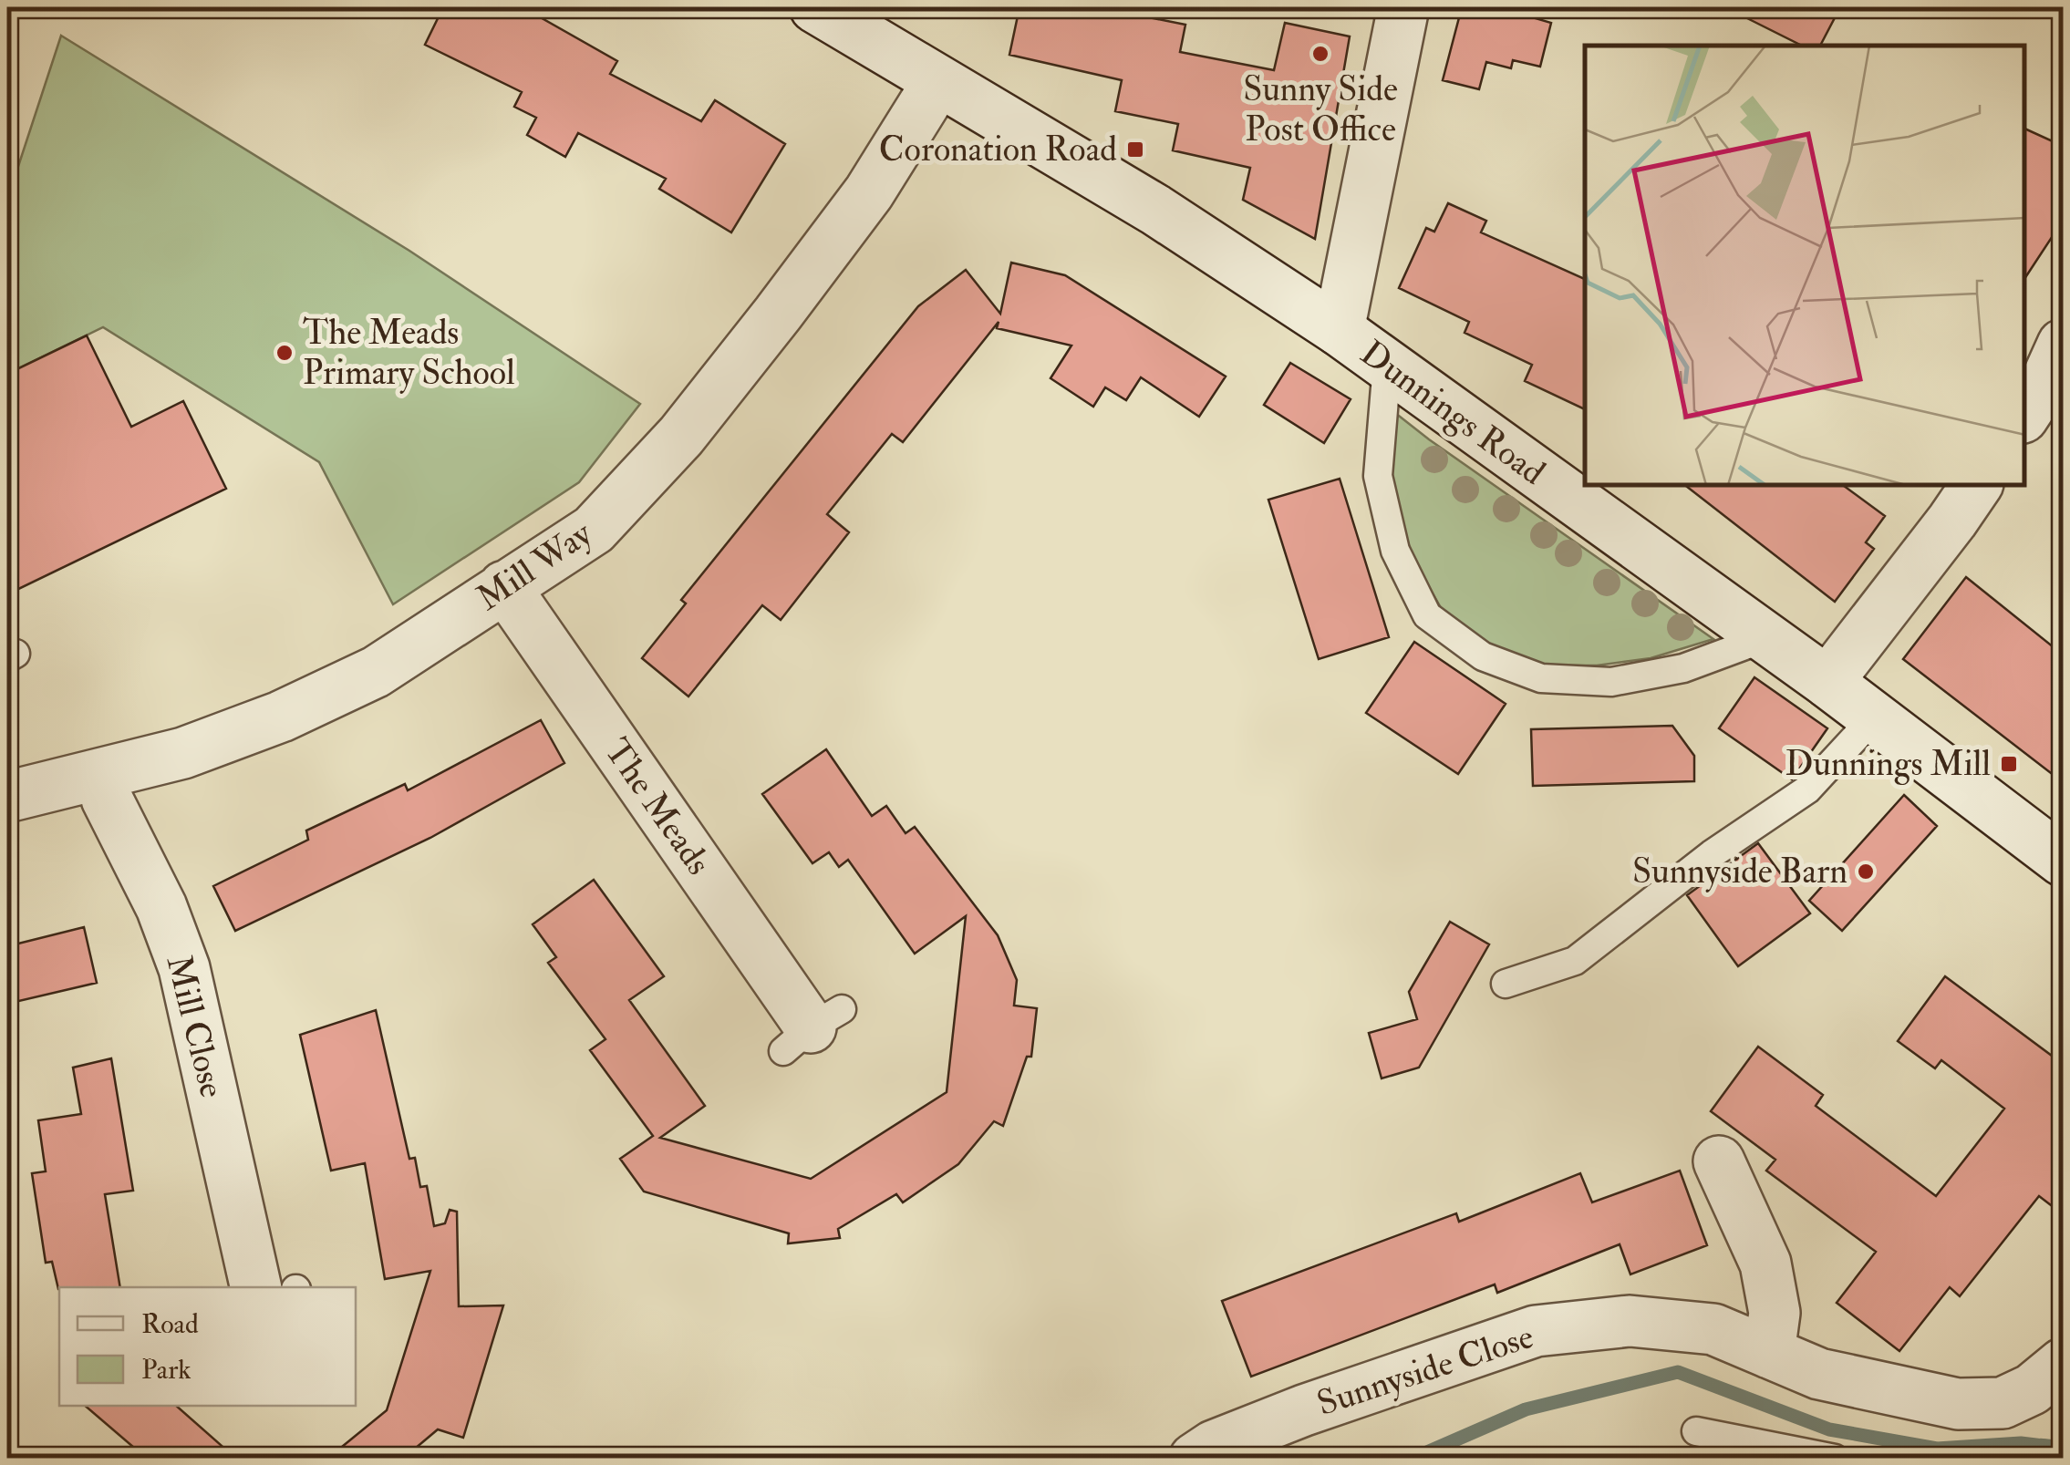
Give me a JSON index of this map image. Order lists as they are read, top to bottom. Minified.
{"streets":{"street":["Dunnings Road","Mill Way","The Meads","Mill Close","Sunnyside Close"]},"crossings":[["Dunnings Road","Mill Way"],["Mill Way","The Meads"],["Mill Way","Mill Close"]],"places":{"other":["Sunny Side Post Office","The Meads Primary School","Sunnyside Barn"],"transit":["Coronation Road","Dunnings Mill"]},"legend":["Road","Park"]}
